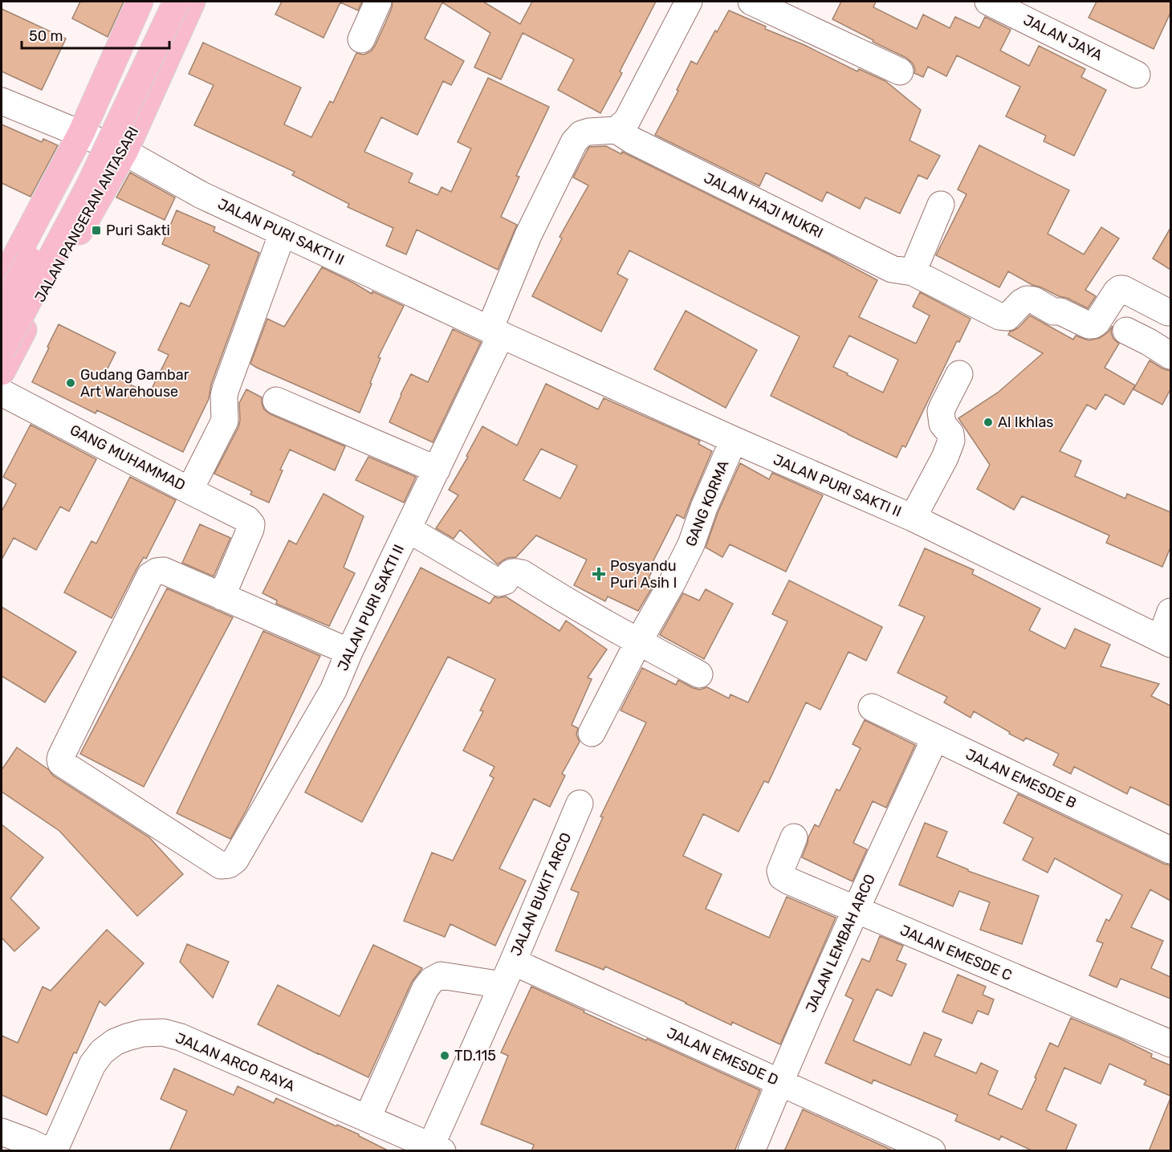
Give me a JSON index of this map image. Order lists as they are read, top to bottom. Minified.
{"streets":{"main road":["JALAN PANGERAN ANTASARI"],"street":["JALAN JAYA","JALAN HAJI MUKRI","JALAN PURI SAKTI II","GANG MUHAMMAD","GANG KORMA","JALAN EMESDE B","JALAN BUKIT ARCO","JALAN LEMBAH ARCO","JALAN EMESDE C","JALAN EMESDE D","JALAN ARCO RAYA"]},"crossings":[["JALAN HAJI MUKRI","JALAN PURI SAKTI II"],["JALAN PANGERAN ANTASARI","JALAN PURI SAKTI II"],["JALAN PURI SAKTI II","GANG MUHAMMAD"],["JALAN PURI SAKTI II","GANG KORMA"],["JALAN EMESDE B","JALAN LEMBAH ARCO"],["JALAN BUKIT ARCO","JALAN EMESDE D"],["JALAN BUKIT ARCO","JALAN ARCO RAYA"],["JALAN LEMBAH ARCO","JALAN EMESDE C"],["JALAN LEMBAH ARCO","JALAN EMESDE D"]],"places":{"transit":["Puri Sakti"],"other":["Gudang Gambar Art Warehouse","Al Ikhlas","TD.115"],"health":["Posyandu Puri Asih I"]},"scale_bar":"50 m"}
